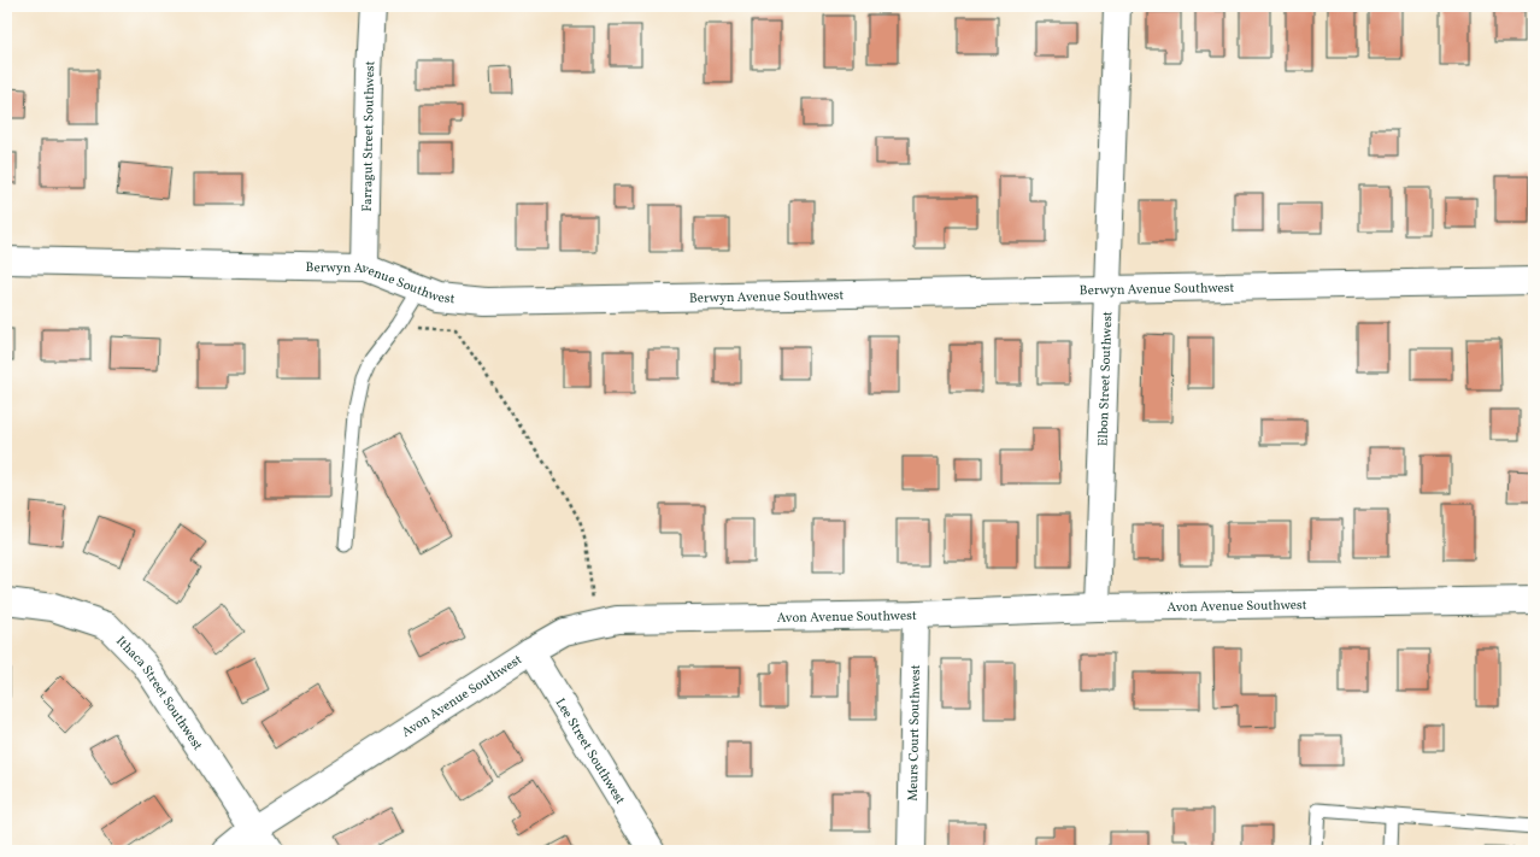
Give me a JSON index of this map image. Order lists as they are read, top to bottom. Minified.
{"streets":{"street":["Farragut Street Southwest","Berwyn Avenue Southwest","Elbon Street Southwest","Avon Avenue Southwest","Ithaca Street Southwest","Meurs Court Southwest","Lee Street Southwest"]},"crossings":[["Farragut Street Southwest","Berwyn Avenue Southwest"],["Berwyn Avenue Southwest","Elbon Street Southwest"],["Elbon Street Southwest","Avon Avenue Southwest"],["Avon Avenue Southwest","Ithaca Street Southwest"],["Avon Avenue Southwest","Meurs Court Southwest"],["Avon Avenue Southwest","Lee Street Southwest"]]}
